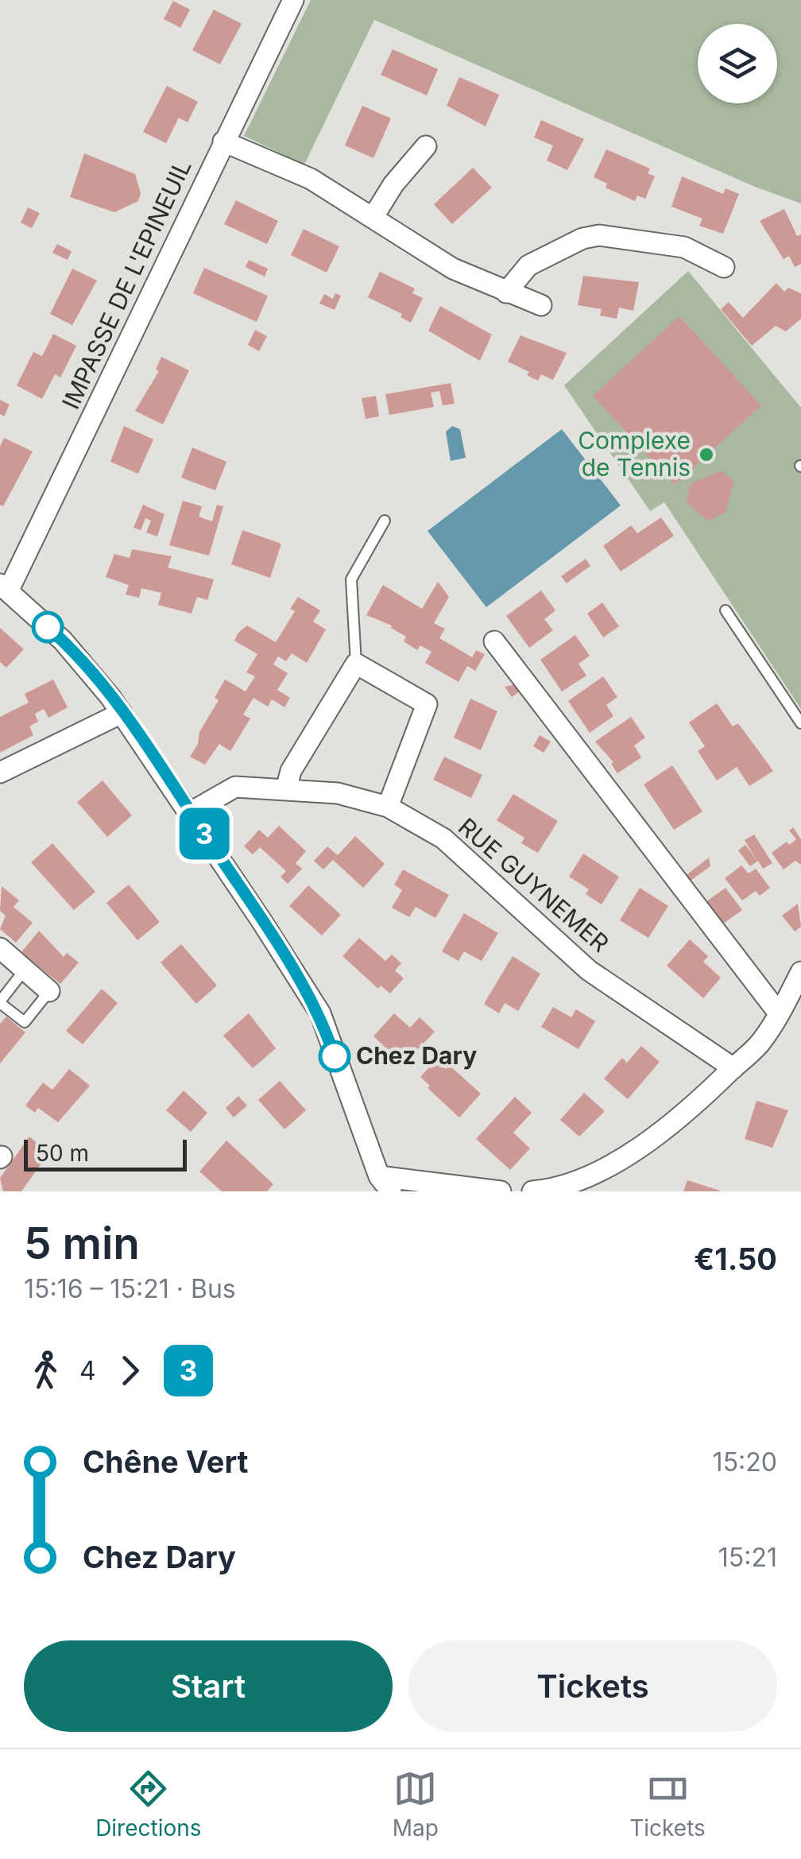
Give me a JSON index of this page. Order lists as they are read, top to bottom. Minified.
{"streets":{"street":["IMPASSE DE L'EPINEUIL","RUE GUYNEMER"]},"places":["Complexe de Tennis","Chez Dary"],"lines":["bus line 3"],"scale_bar":"50 m","page":{"on_map":"3","scale":"50 m","heading":["5 min","15:16 – 15:21 · Bus","€1.50"],"legs":["4","3"],"list":[{"name":"Chêne Vert","value":"15:20"},{"name":"Chez Dary","value":"15:21"}],"buttons":["Start","Tickets"],"tabs":["Directions","Map","Tickets"]}}
